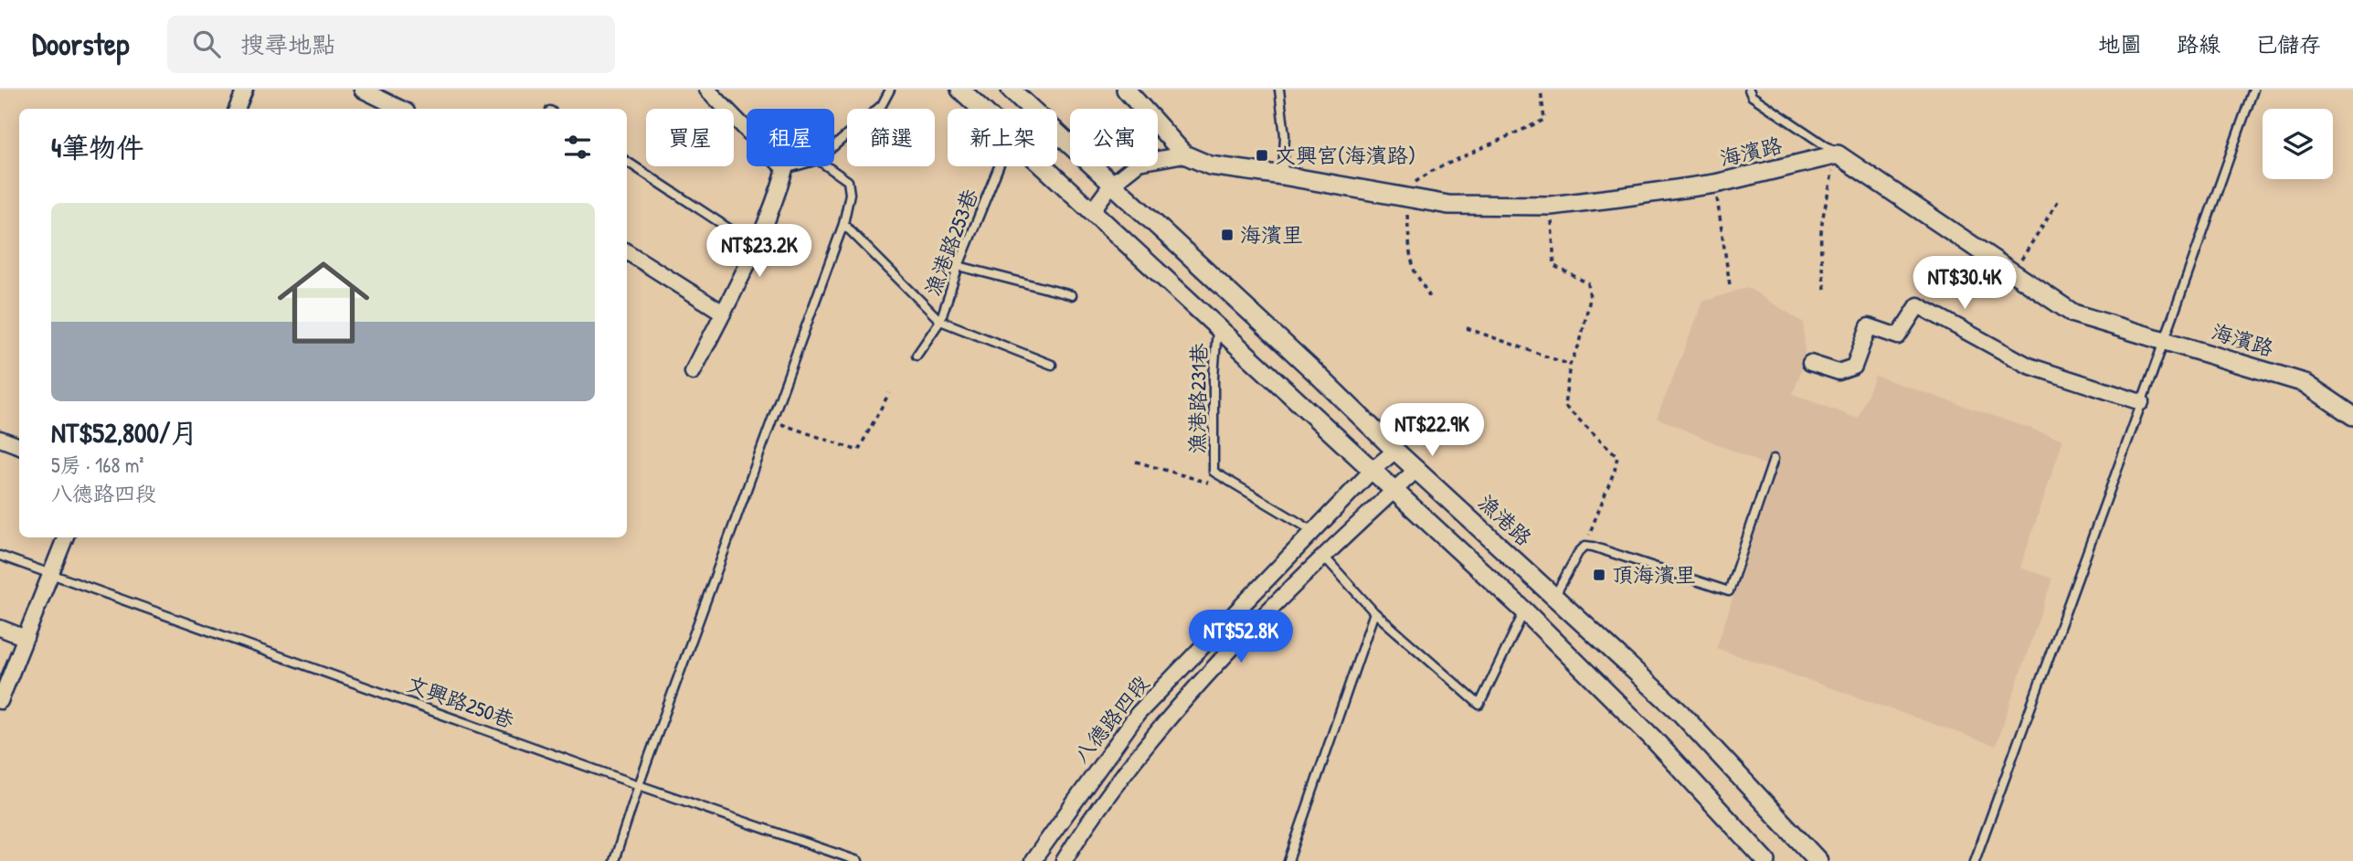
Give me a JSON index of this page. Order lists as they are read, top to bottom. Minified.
{"streets":{"street":["海濱路","漁港路","八德路四段"],"lane":["漁港路253巷","漁港路231巷","文興路250巷"]},"crossings":[["漁港路231巷","八德路四段"],["漁港路","八德路四段"]],"places":{"transit":["文興宮(海濱路)","海濱里","頂海濱里"]},"page":{"header":"Doorstep","search":"搜尋地點","nav":["地圖","路線","已儲存"],"chip":["買屋","租屋","篩選","新上架","公寓"],"heading":"4筆物件","list":[{"name":"NT$52,800/月","note":"5房 · 168 m² · 八德路四段"}],"price":["NT$23.2K","NT$30.4K","NT$22.9K","NT$52.8K"]}}
